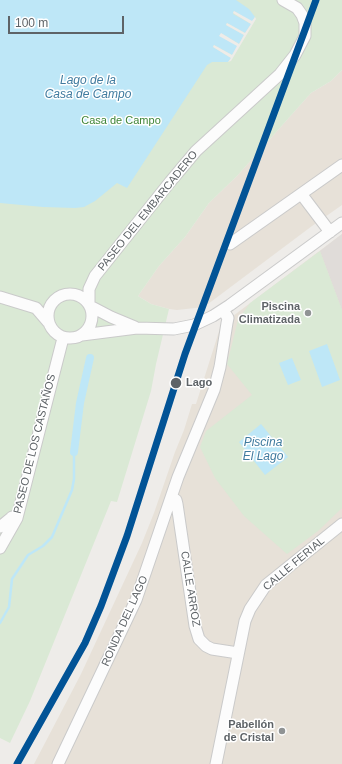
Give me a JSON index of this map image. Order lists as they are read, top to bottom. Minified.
{"streets":{"street":["PASEO DEL EMBARCADERO","PASEO DE LOS CASTAÑOS","CALLE FERIAL","CALLE ARROZ","RONDA DEL LAGO"]},"crossings":[["PASEO DEL EMBARCADERO","PASEO DE LOS CASTAÑOS"],["CALLE FERIAL","CALLE ARROZ"],["CALLE ARROZ","RONDA DEL LAGO"]],"water":["Lago de la Casa de Campo","Piscina El Lago"],"parks":["Casa de Campo"],"places":["Piscina Climatizada","Lago","Pabellón de Cristal"],"scale_bar":"100 m"}
